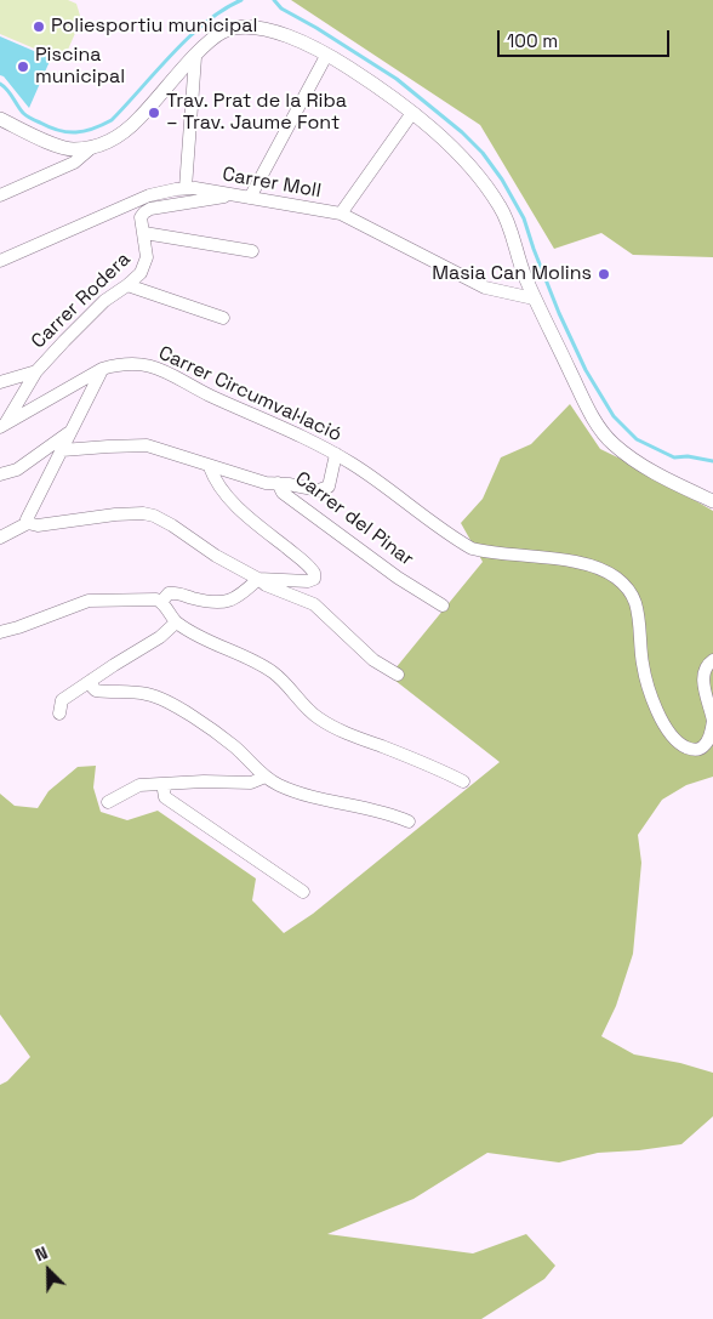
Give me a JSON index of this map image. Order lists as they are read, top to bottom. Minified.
{"streets":{"street":["Carrer Moll","Carrer Rodera","Carrer Circumval·lació","Carrer del Pinar"]},"crossings":[["Carrer Moll","Carrer Rodera"],["Carrer Rodera","Carrer Circumval·lació"]],"places":["Poliesportiu municipal","Piscina municipal","Trav. Prat de la Riba – Trav. Jaume Font","Masia Can Molins"],"scale_bar":"100 m","north":"top left"}
